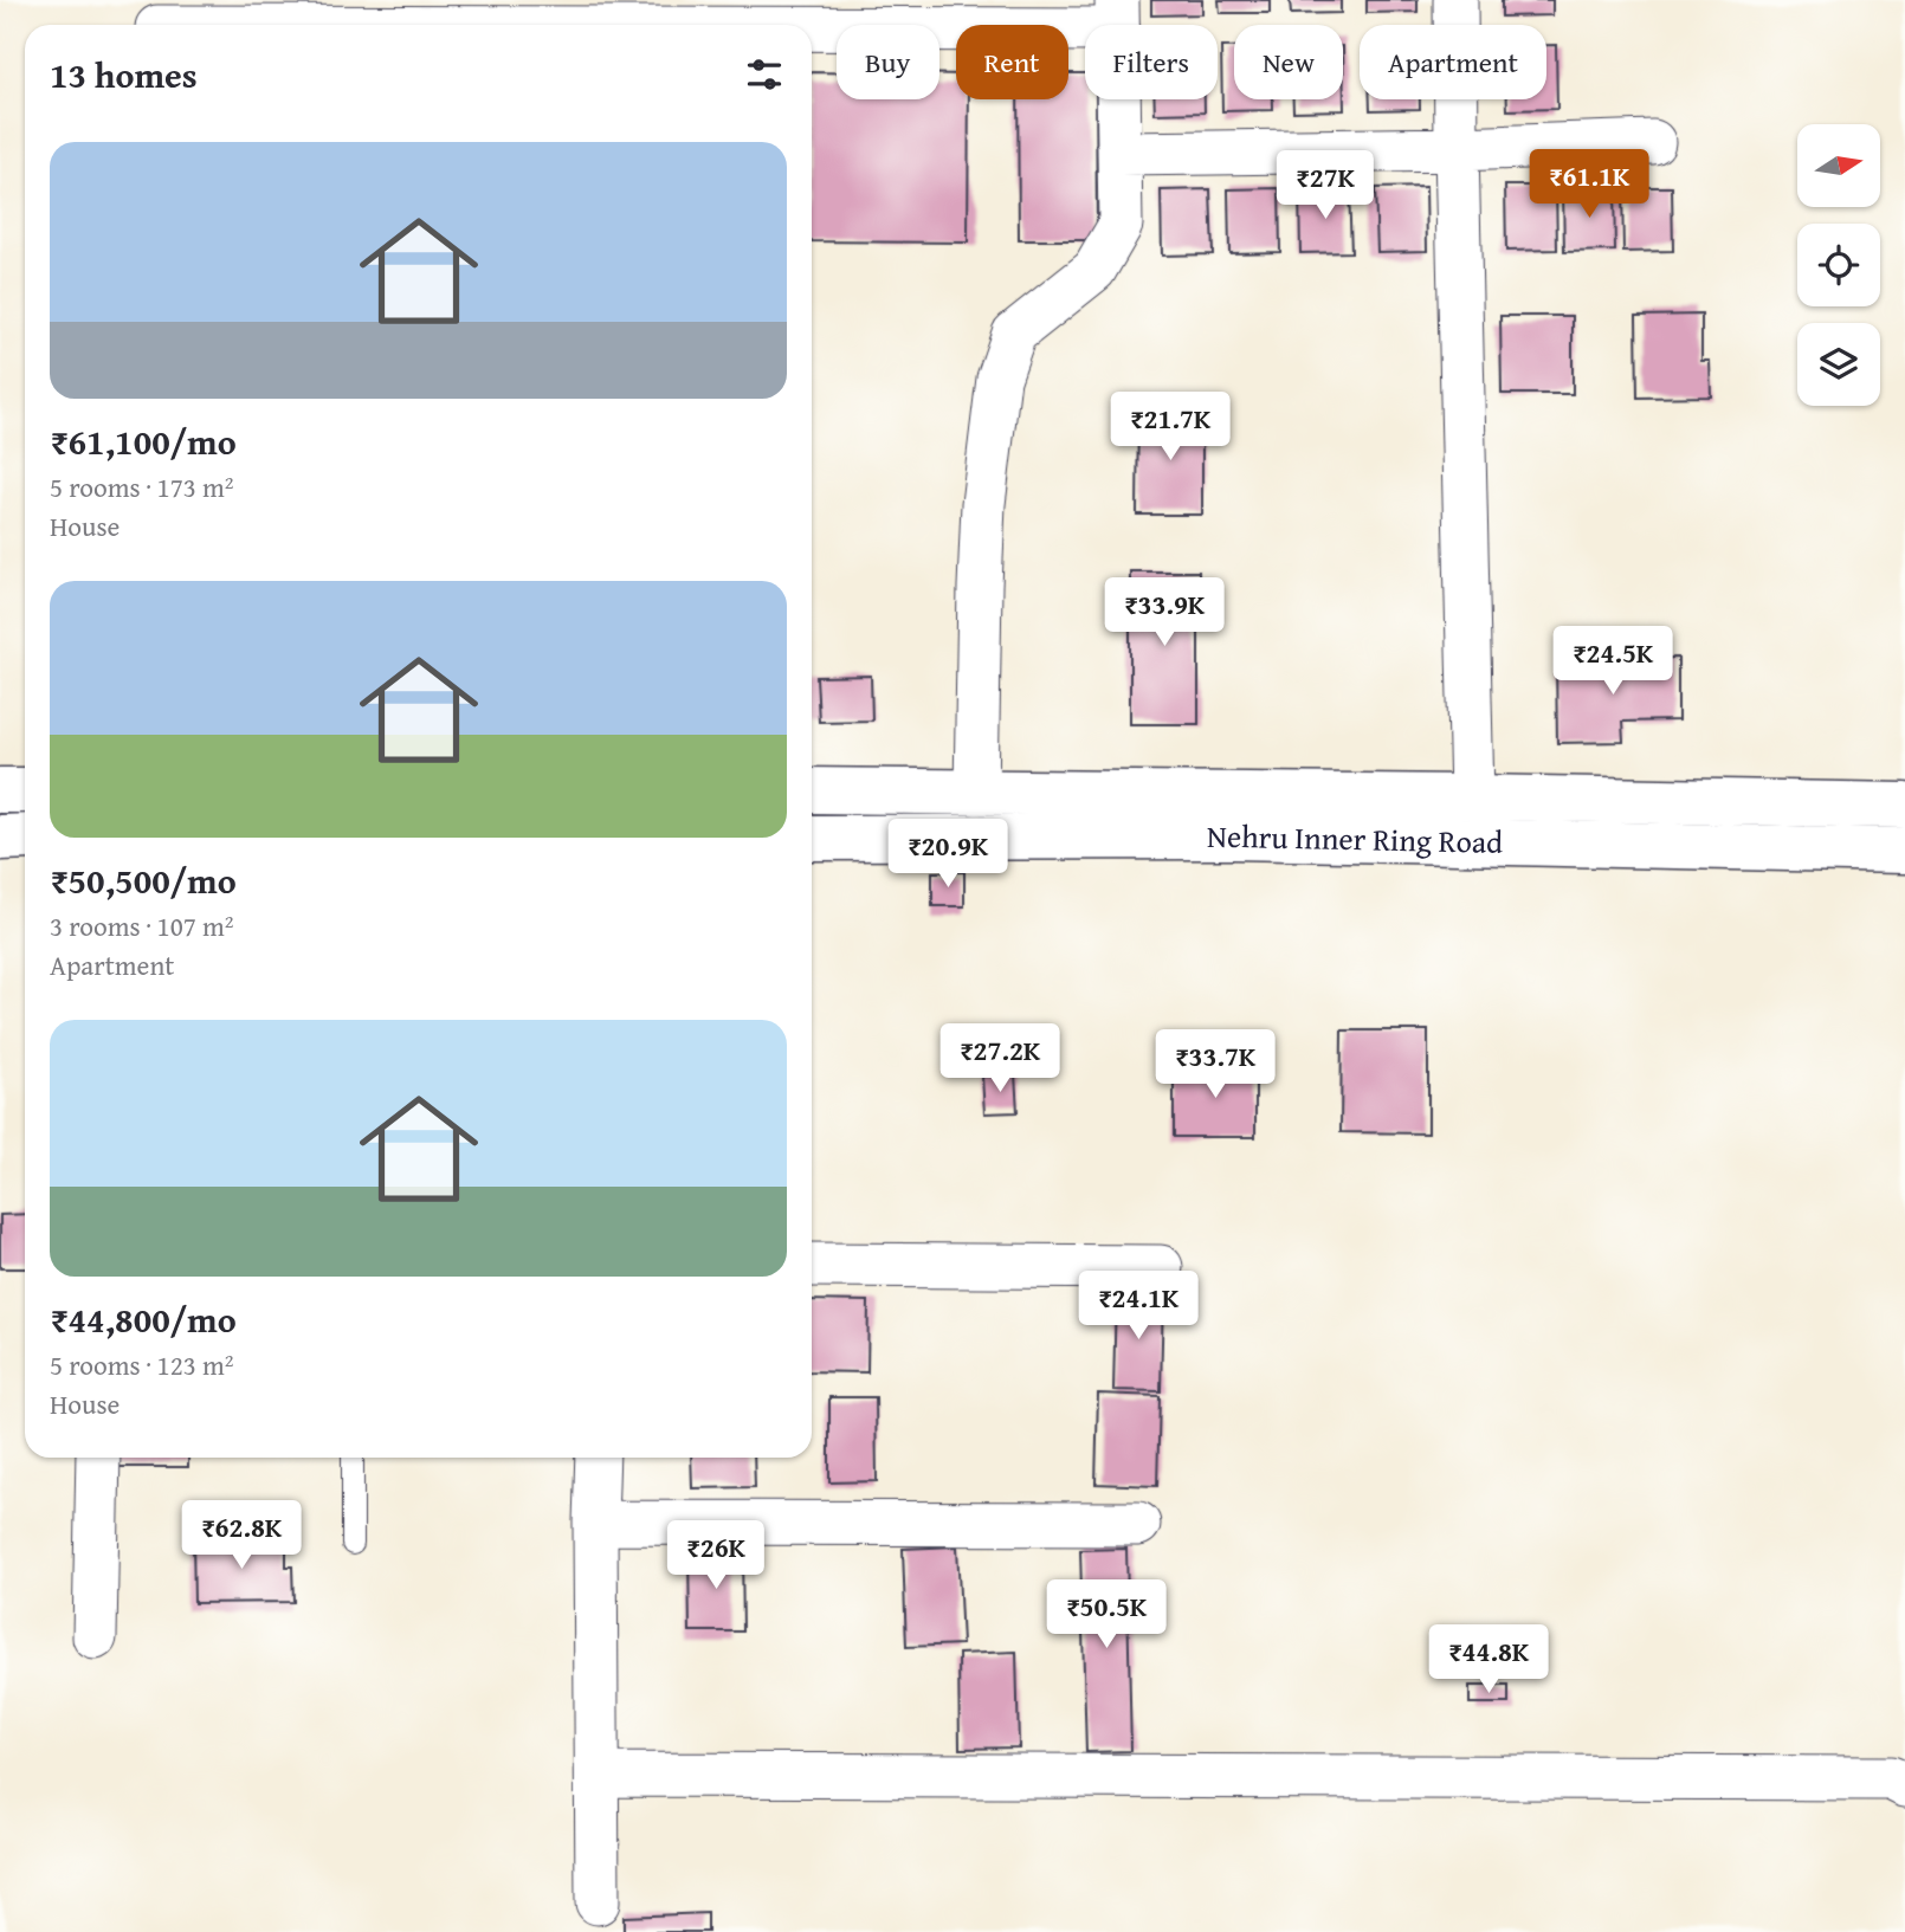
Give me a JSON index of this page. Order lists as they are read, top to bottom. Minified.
{"streets":{"main road":["Nehru Inner Ring Road"]},"north":"right","page":{"chip":["Buy","Rent","Filters","New","Apartment"],"heading":"13 homes","list":[{"name":"₹61,100/mo","note":"5 rooms · 173 m² · House"},{"name":"₹50,500/mo","note":"3 rooms · 107 m² · Apartment"},{"name":"₹44,800/mo","note":"5 rooms · 123 m² · House"}],"price":["₹61.1K","₹27K","₹21.7K","₹33.9K","₹24.5K","₹20.9K","₹27.2K","₹33.7K","₹24.1K","₹62.8K","₹26K","₹50.5K","₹44.8K"]}}
